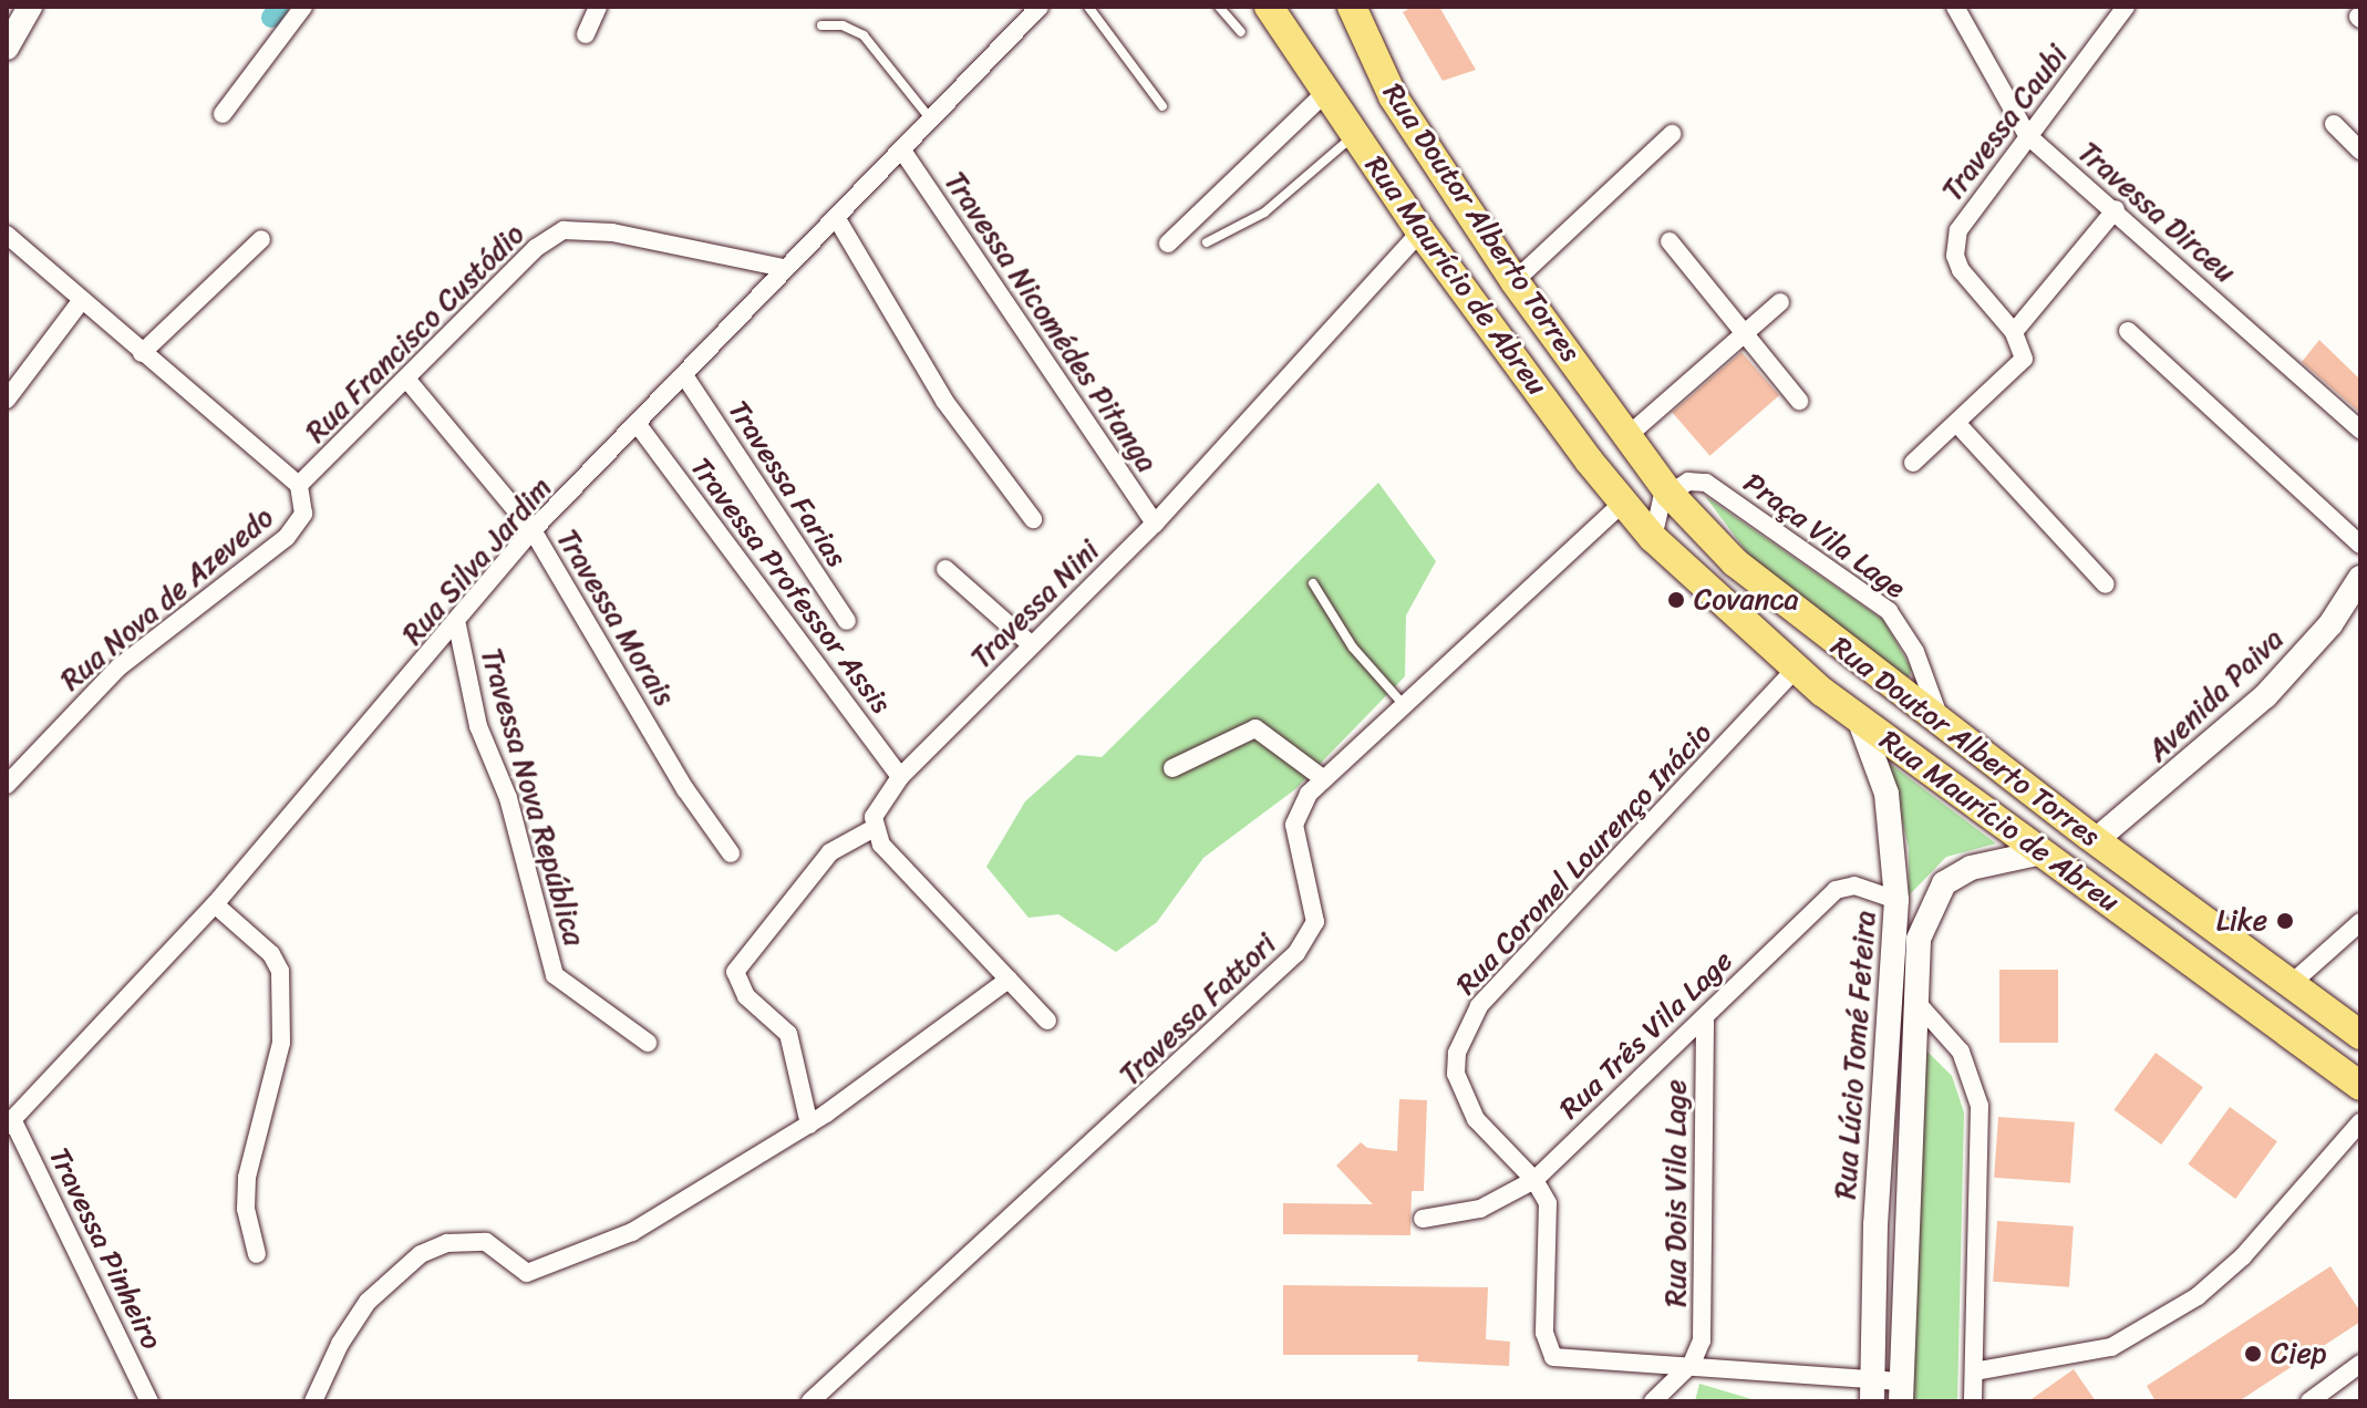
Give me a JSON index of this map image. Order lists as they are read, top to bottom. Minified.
{"streets":{"main road":["Rua Doutor Alberto Torres","Rua Maurício de Abreu","Avenida Paiva","Rua Lúcio Tomé Feteira"],"street":["Travessa Caubi","Travessa Dirceu","Travessa Nicomédes Pitanga","Rua Francisco Custódio","Travessa Farias","Praça Vila Lage","Rua Silva Jardim","Travessa Professor Assis","Rua Nova de Azevedo","Travessa Nini","Travessa Morais","Travessa Nova República","Rua Coronel Lourenço Inácio","Travessa Fattori","Rua Três Vila Lage","Rua Dois Vila Lage","Travessa Pinheiro"]},"crossings":[["Travessa Caubi","Travessa Dirceu"],["Rua Doutor Alberto Torres","Praça Vila Lage"],["Rua Doutor Alberto Torres","Avenida Paiva"],["Rua Maurício de Abreu","Travessa Nini"],["Rua Maurício de Abreu","Rua Coronel Lourenço Inácio"],["Rua Maurício de Abreu","Travessa Fattori"],["Rua Maurício de Abreu","Rua Lúcio Tomé Feteira"],["Travessa Nicomédes Pitanga","Rua Silva Jardim"],["Travessa Nicomédes Pitanga","Travessa Nini"],["Rua Francisco Custódio","Rua Silva Jardim"],["Rua Francisco Custódio","Rua Nova de Azevedo"],["Rua Francisco Custódio","Travessa Morais"],["Travessa Farias","Rua Silva Jardim"],["Rua Silva Jardim","Travessa Professor Assis"],["Rua Silva Jardim","Travessa Morais"],["Rua Silva Jardim","Travessa Nova República"],["Rua Silva Jardim","Travessa Pinheiro"],["Travessa Professor Assis","Travessa Nini"],["Rua Coronel Lourenço Inácio","Rua Três Vila Lage"],["Rua Coronel Lourenço Inácio","Rua Dois Vila Lage"],["Rua Três Vila Lage","Rua Lúcio Tomé Feteira"],["Rua Três Vila Lage","Rua Dois Vila Lage"]],"places":["Covanca","Like","Ciep"]}
